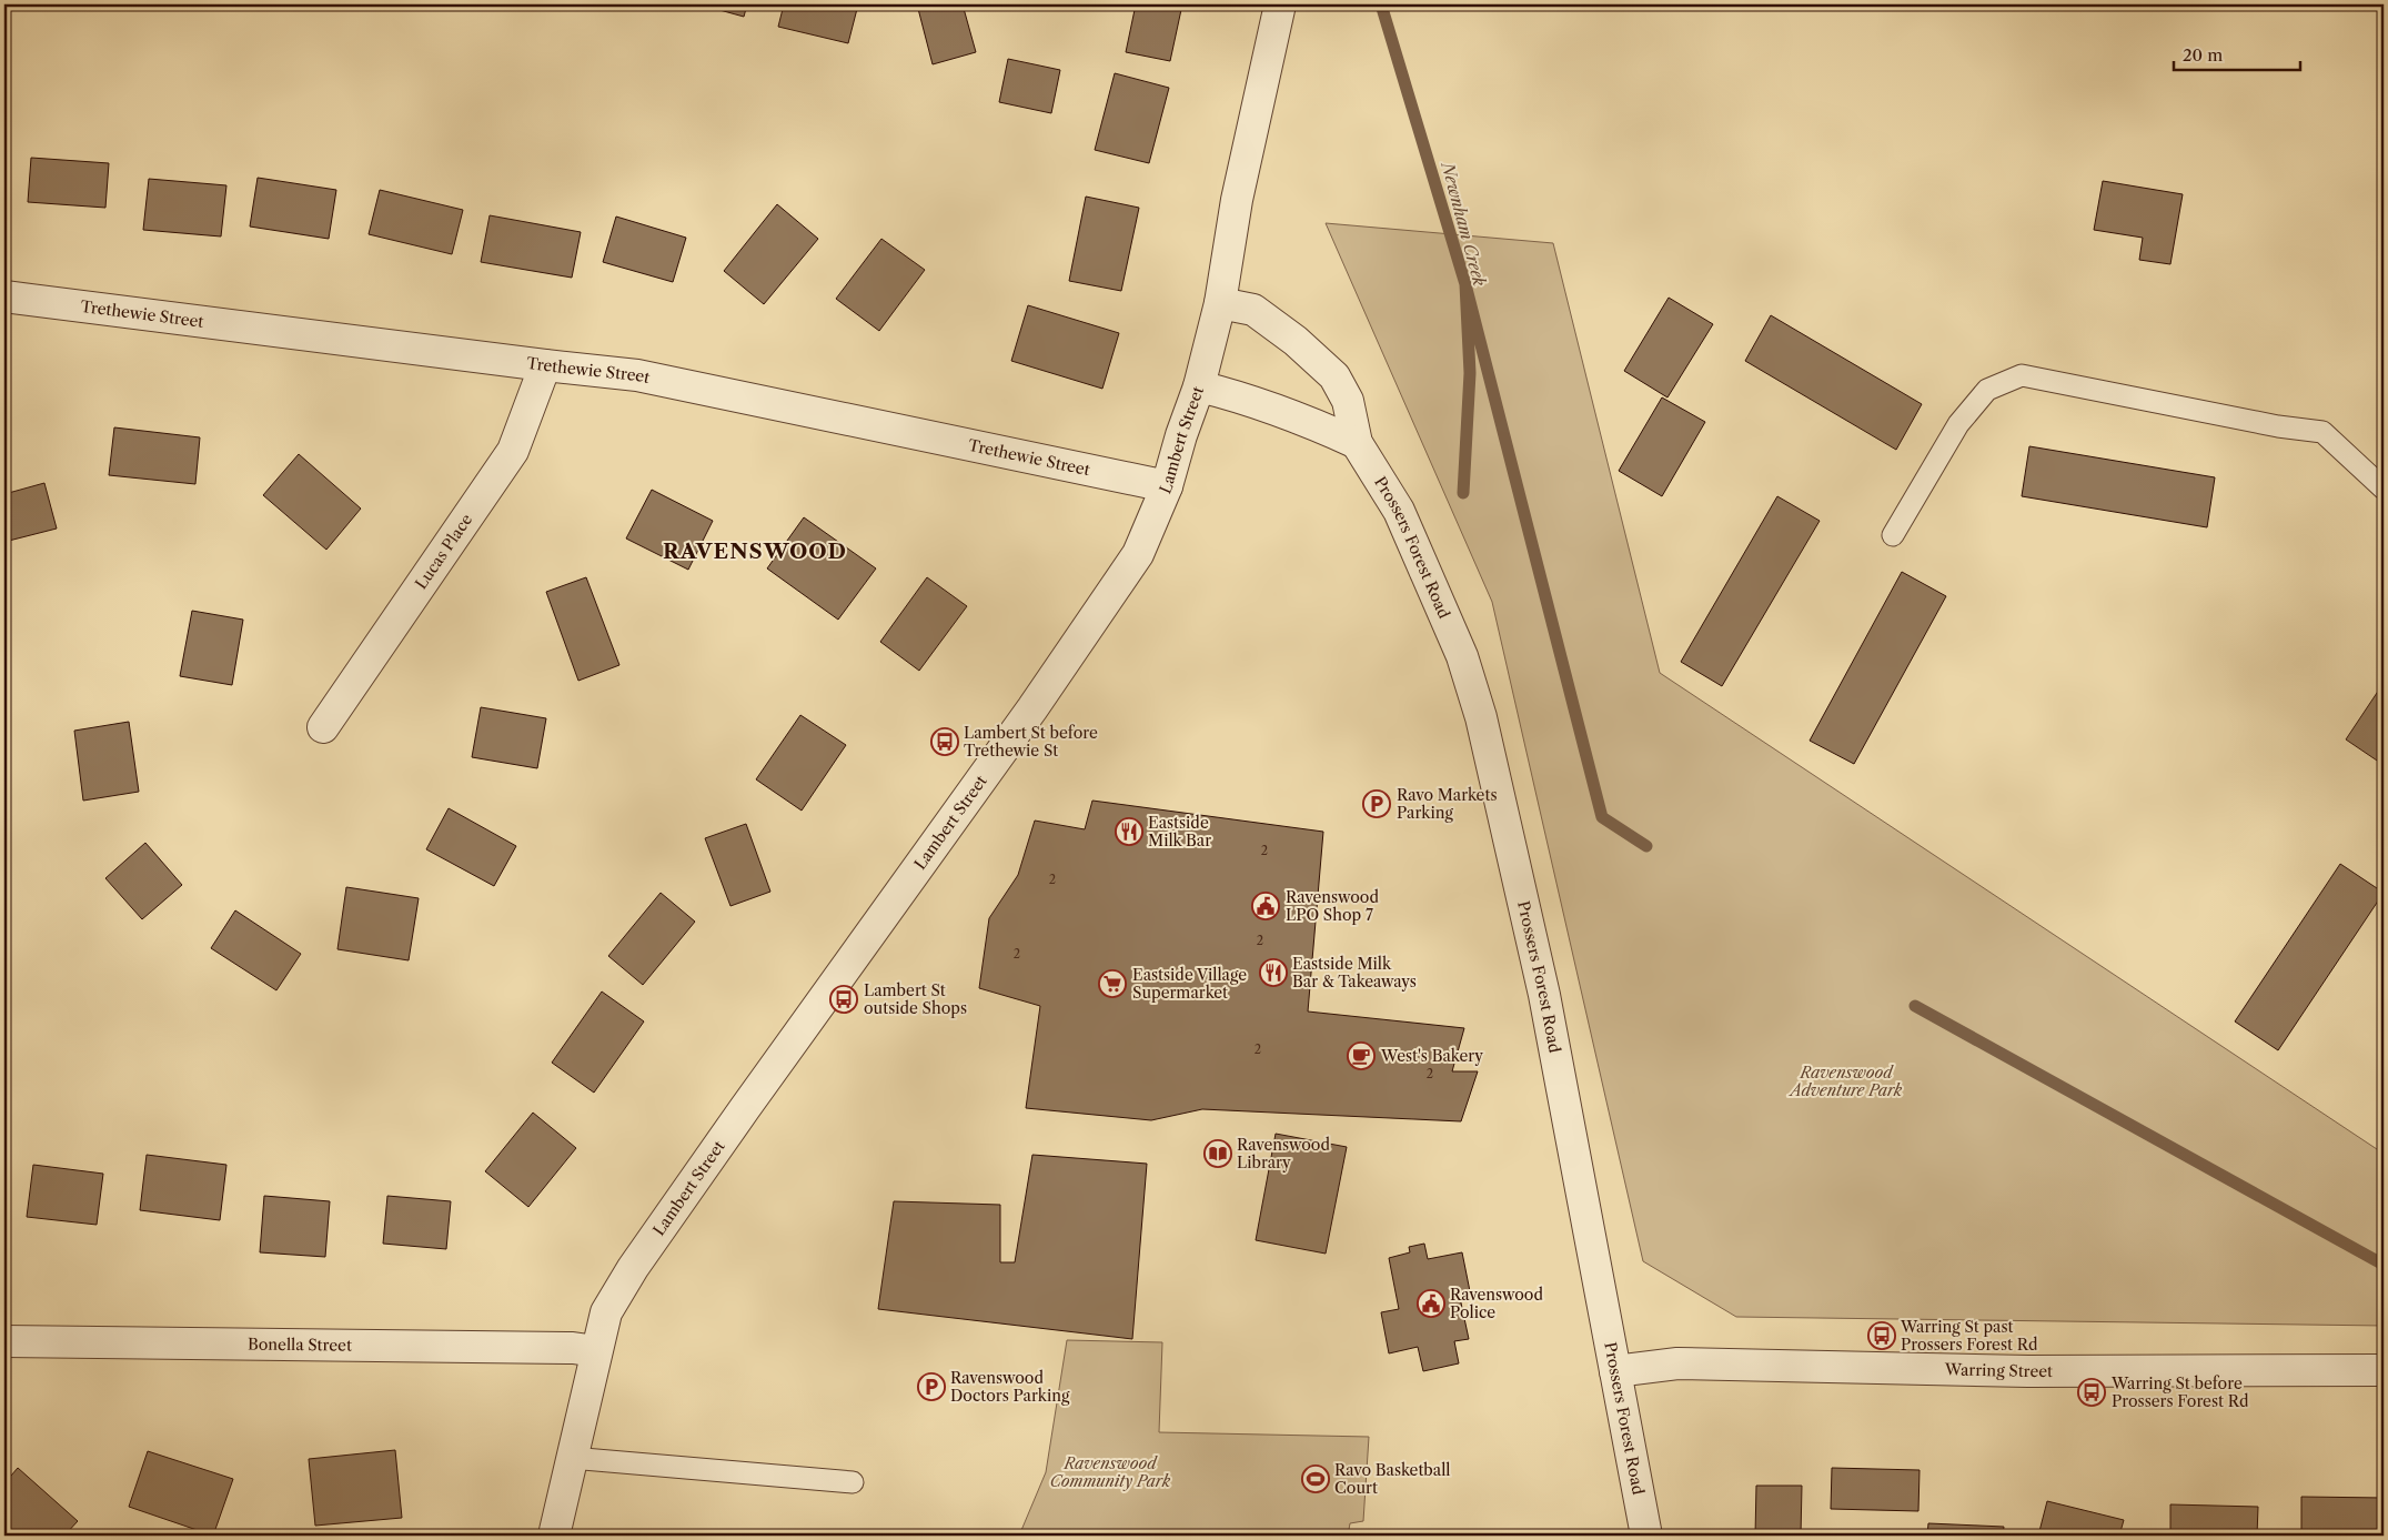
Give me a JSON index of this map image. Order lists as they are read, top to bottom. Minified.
{"streets":{"street":["Trethewie Street","Lambert Street","Prossers Forest Road","Lucas Place","Bonella Street","Warring Street"]},"crossings":[["Trethewie Street","Lambert Street"],["Trethewie Street","Lucas Place"],["Lambert Street","Prossers Forest Road"],["Lambert Street","Bonella Street"],["Prossers Forest Road","Warring Street"]],"districts":["RAVENSWOOD"],"water":["Newnham Creek"],"parks":["Ravenswood Adventure Park","Ravenswood Community Park"],"places":{"bus stop":["Lambert St before Trethewie St","Lambert St outside Shops","Warring St past Prossers Forest Rd","Warring St before Prossers Forest Rd"],"parking":["Ravo Markets Parking","Ravenswood Doctors Parking"],"restaurant":["Eastside Milk Bar","Eastside Milk Bar & Takeaways"],"public building":["Ravenswood LPO Shop 7","Ravenswood Police"],"supermarket":["Eastside Village Supermarket"],"cafe":["West's Bakery"],"library":["Ravenswood Library"],"sports":["Ravo Basketball Court"]},"house_numbers":["2","2","2","2","2","2"],"scale_bar":"20 m"}
